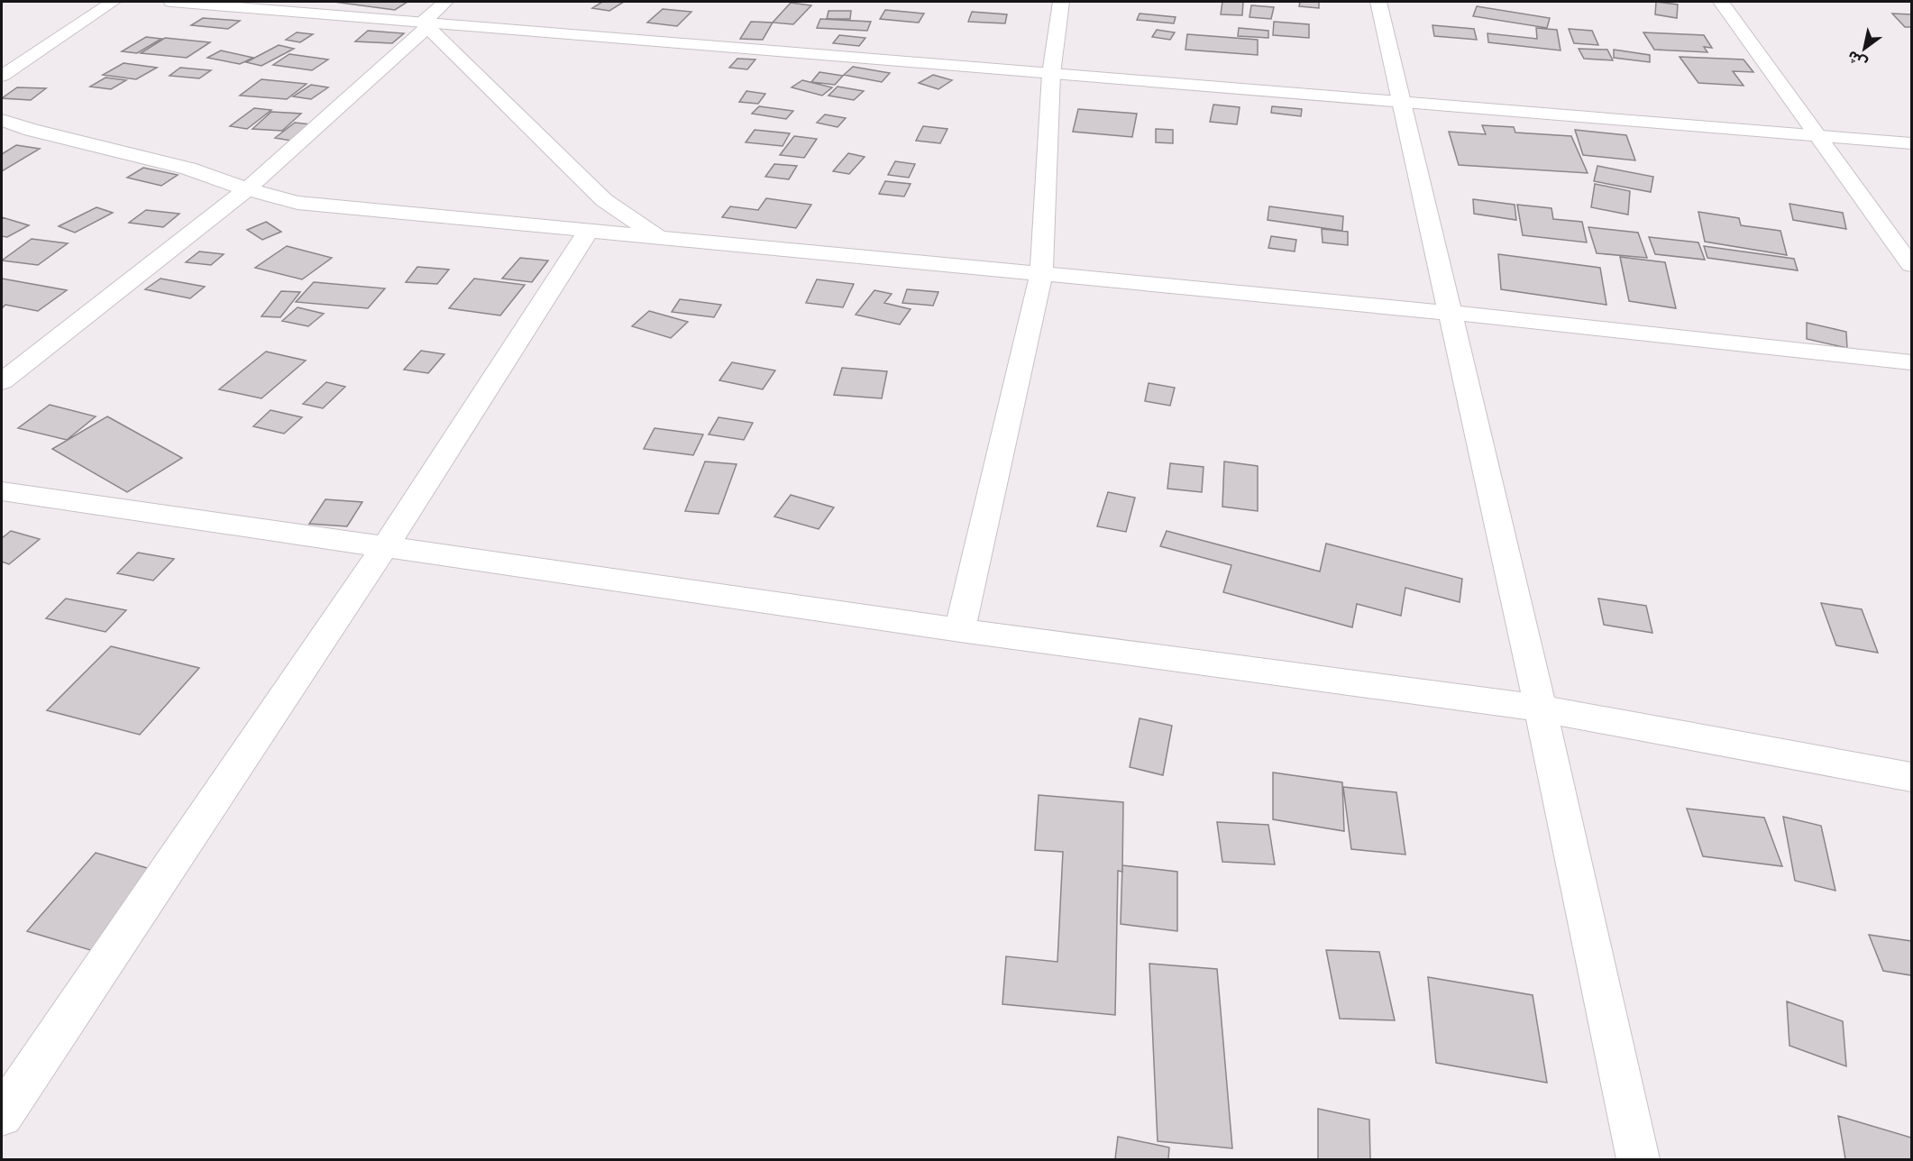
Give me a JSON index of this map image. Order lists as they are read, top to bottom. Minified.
{"north":"bottom left"}
